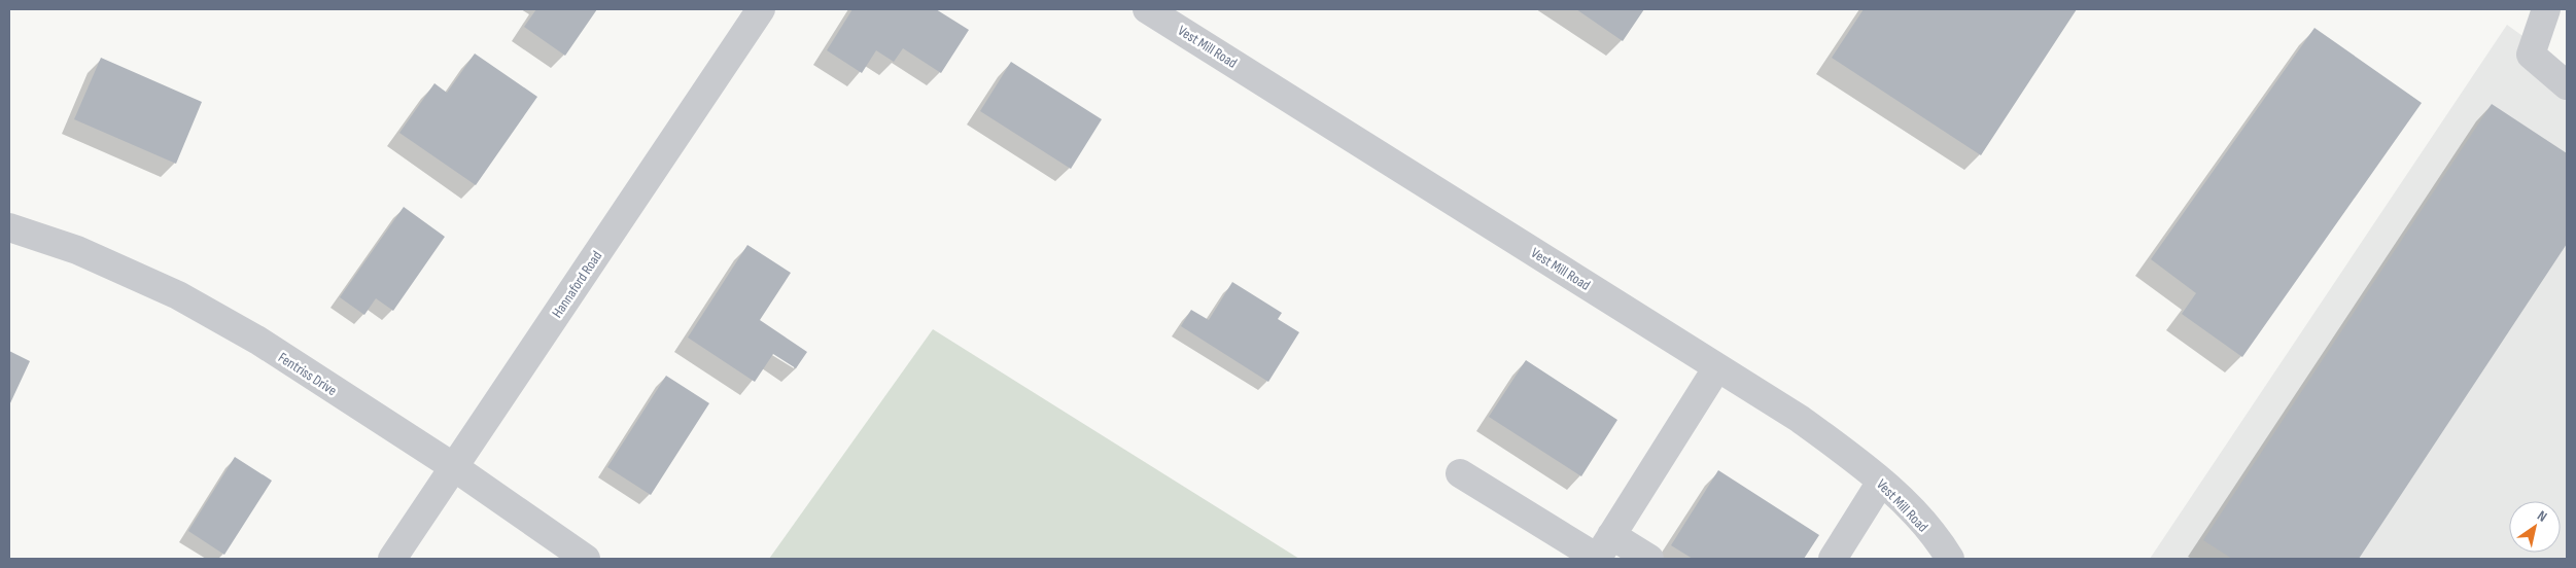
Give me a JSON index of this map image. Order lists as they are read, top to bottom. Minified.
{"streets":{"street":["Vest Mill Road","Hannaford Road","Fentriss Drive"]},"crossings":[["Hannaford Road","Fentriss Drive"]],"north":"top right"}
